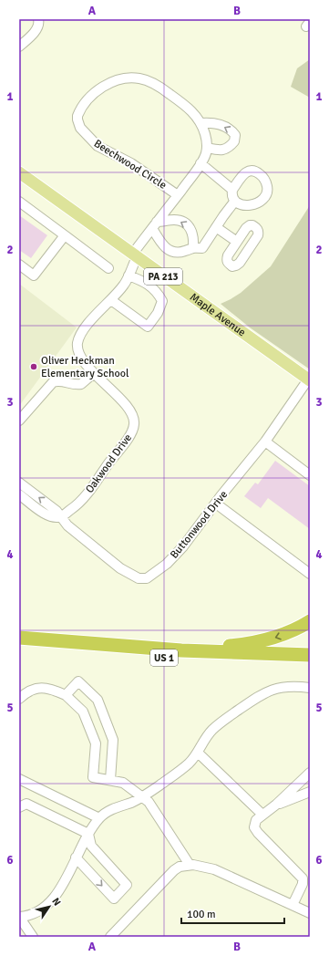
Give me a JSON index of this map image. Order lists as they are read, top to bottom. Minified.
{"streets":{"highway":["US 1"],"main road":["PA 213","Maple Avenue"],"street":["Beechwood Circle","Oakwood Drive","Buttonwood Drive"]},"crossings":[["Beechwood Circle","Oakwood Drive"],["Maple Avenue","Oakwood Drive"],["Maple Avenue","Buttonwood Drive"],["Oakwood Drive","Buttonwood Drive"]],"places":["Oliver Heckman Elementary School"],"scale_bar":"100 m","north":"top right","grid":{"columns":["A","B"],"rows":["1","2","3","4","5","6"]}}
